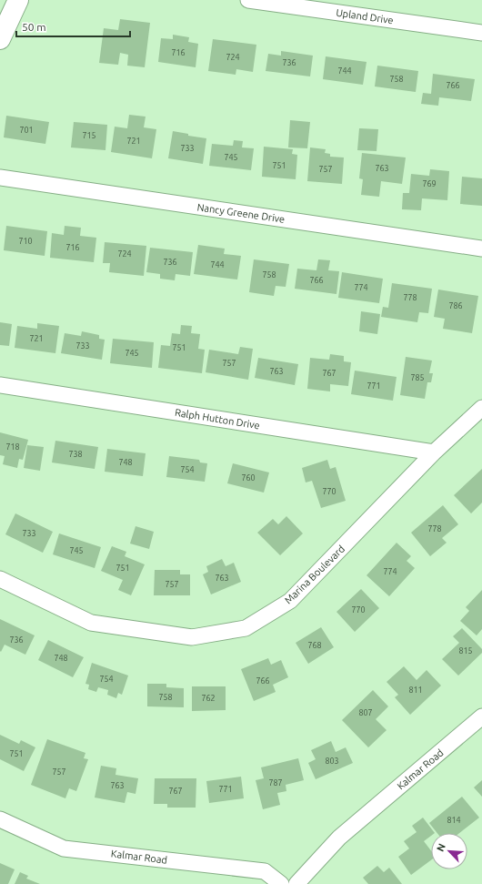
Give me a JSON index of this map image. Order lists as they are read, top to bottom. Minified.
{"streets":{"street":["Upland Drive","Nancy Greene Drive","Ralph Hutton Drive","Marina Boulevard","Kalmar Road"]},"crossings":[["Ralph Hutton Drive","Marina Boulevard"]],"house_numbers":["716","724","736","744","758","766","701","715","721","733","745","751","763","757","769","710","716","724","736","744","758","766","774","778","786","721","733","751","745","757","763","767","785","771","718","738","748","754","760","770","778","733","745","751","774","763","757","770","736","768","815","748","754","766","811","758","762","807","751","803","757","787","763","771","767","814"],"scale_bar":"50 m","north":"top left"}
